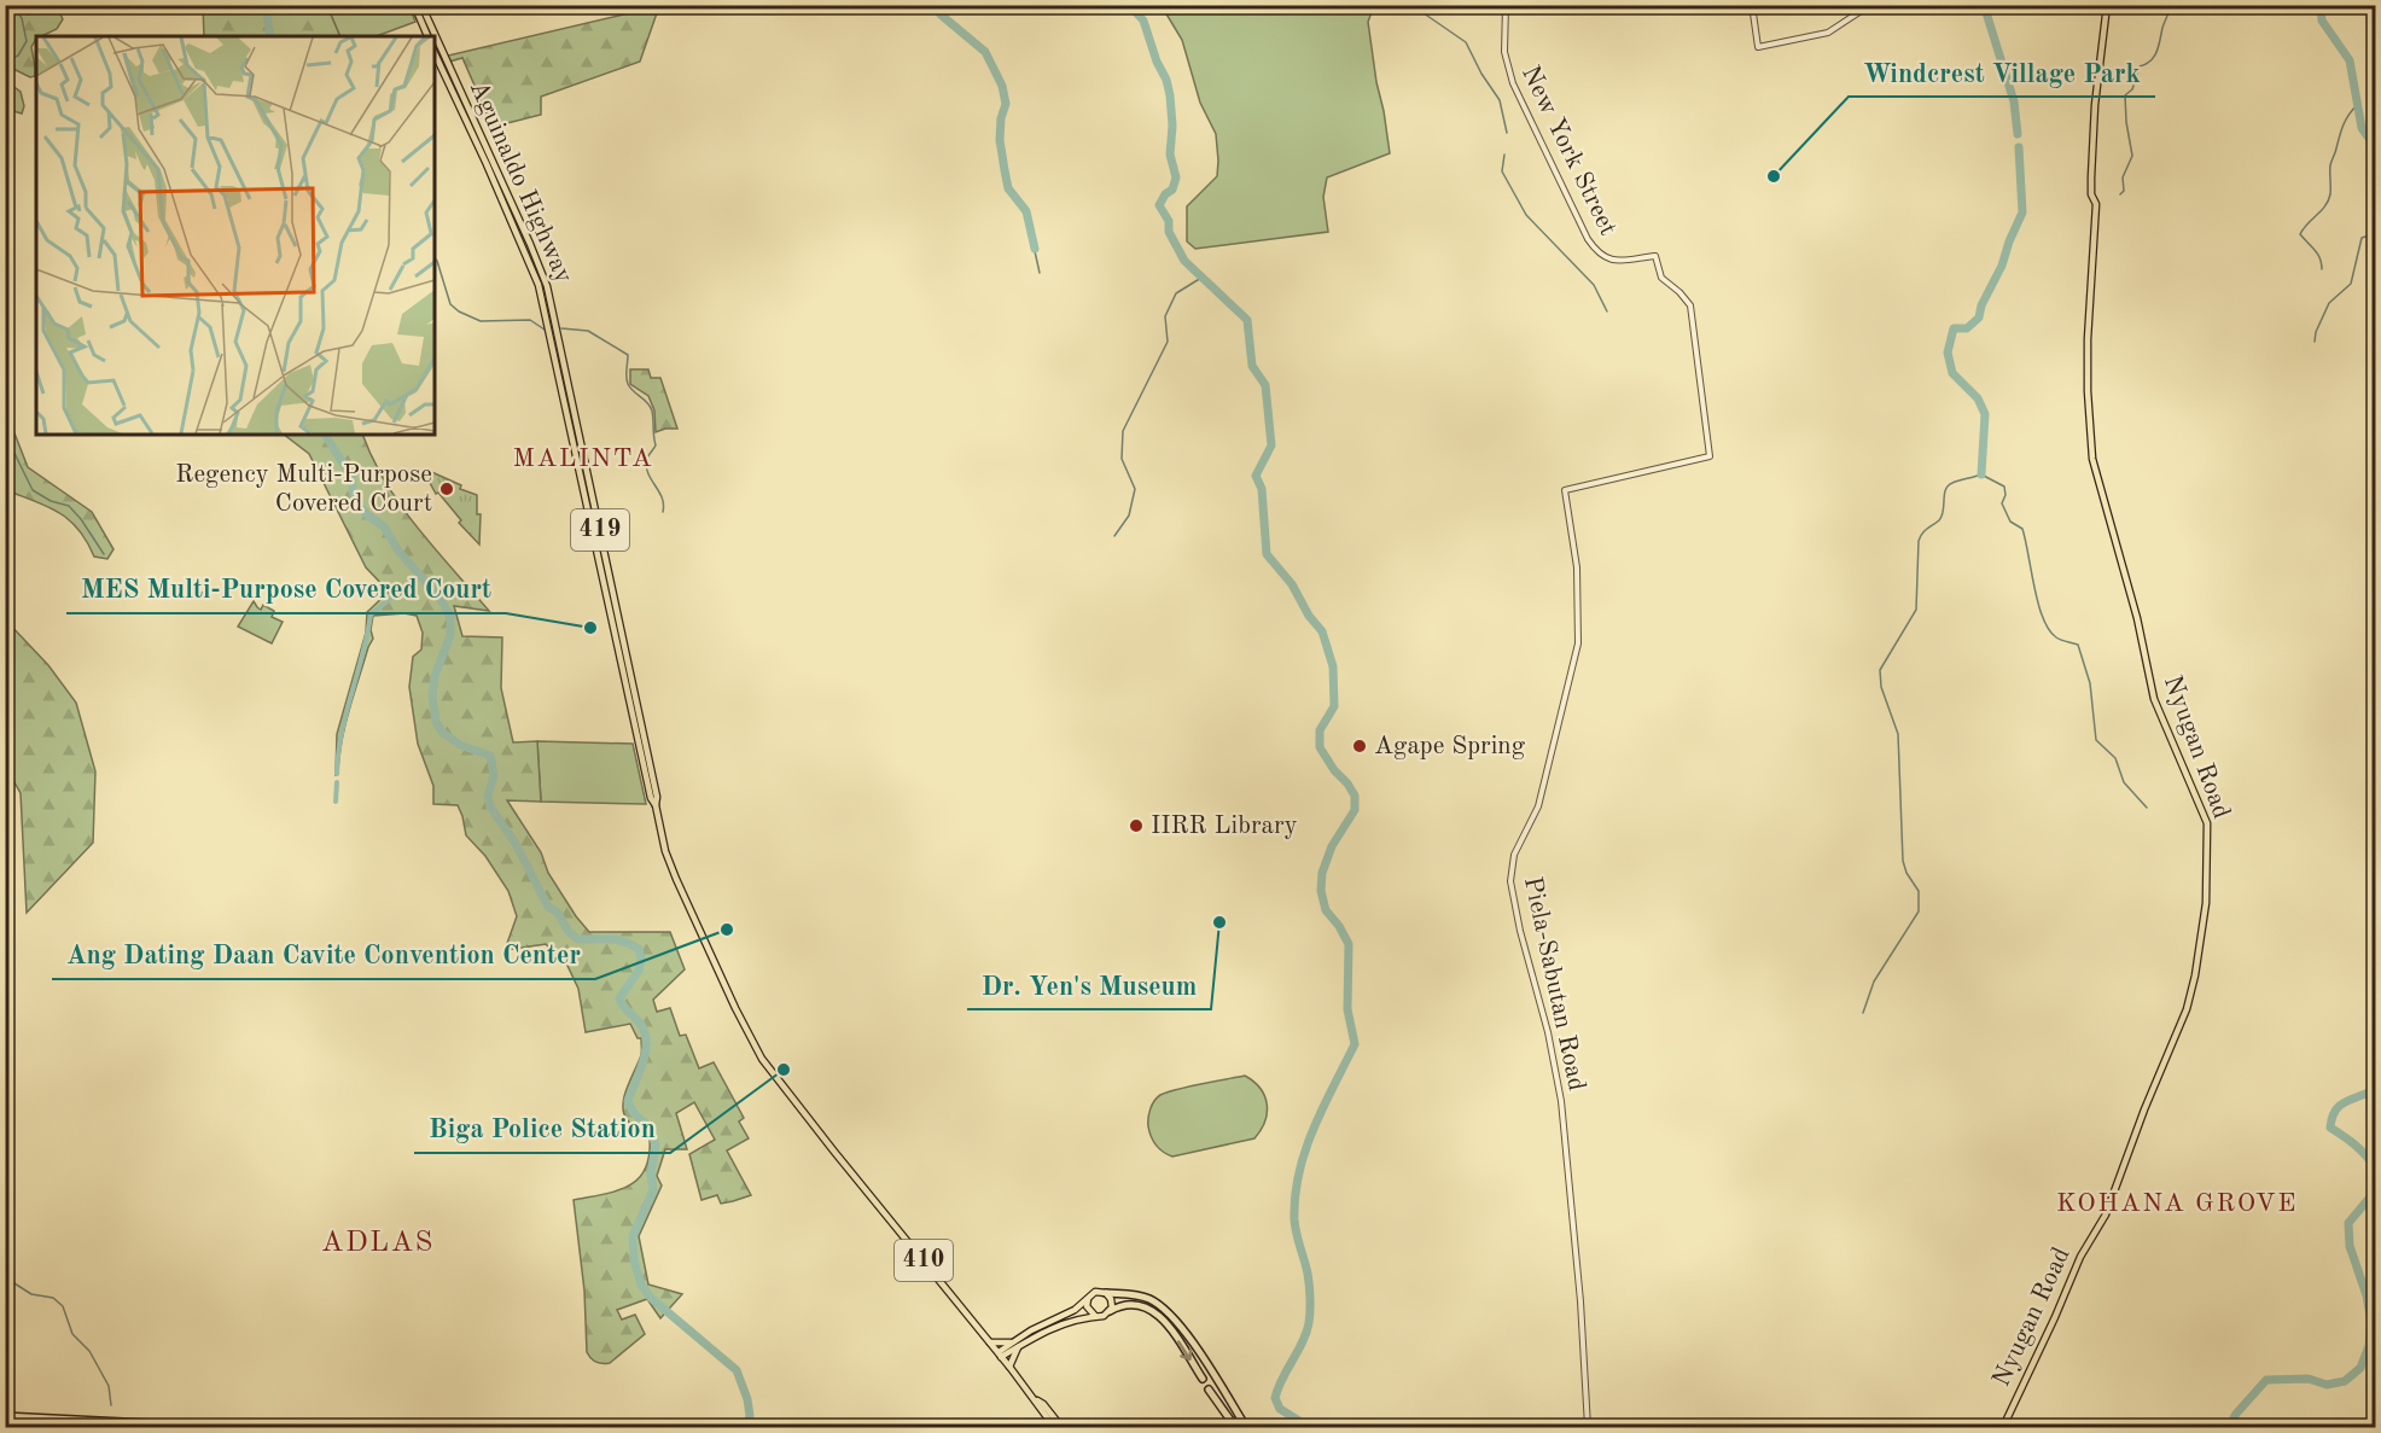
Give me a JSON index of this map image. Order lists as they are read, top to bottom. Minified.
{"streets":{"main road":["Aguinaldo Highway","419","Nyugan Road","410"],"street":["New York Street","Piela-Sabutan Road"]},"crossings":[["New York Street","Piela-Sabutan Road"]],"districts":["MALINTA","KOHANA GROVE","ADLAS"],"places":["Windcrest Village Park","Regency Multi-Purpose Covered Court","MES Multi-Purpose Covered Court","Agape Spring","IIRR Library","Dr. Yen's Museum","Ang Dating Daan Cavite Convention Center","Biga Police Station"]}
